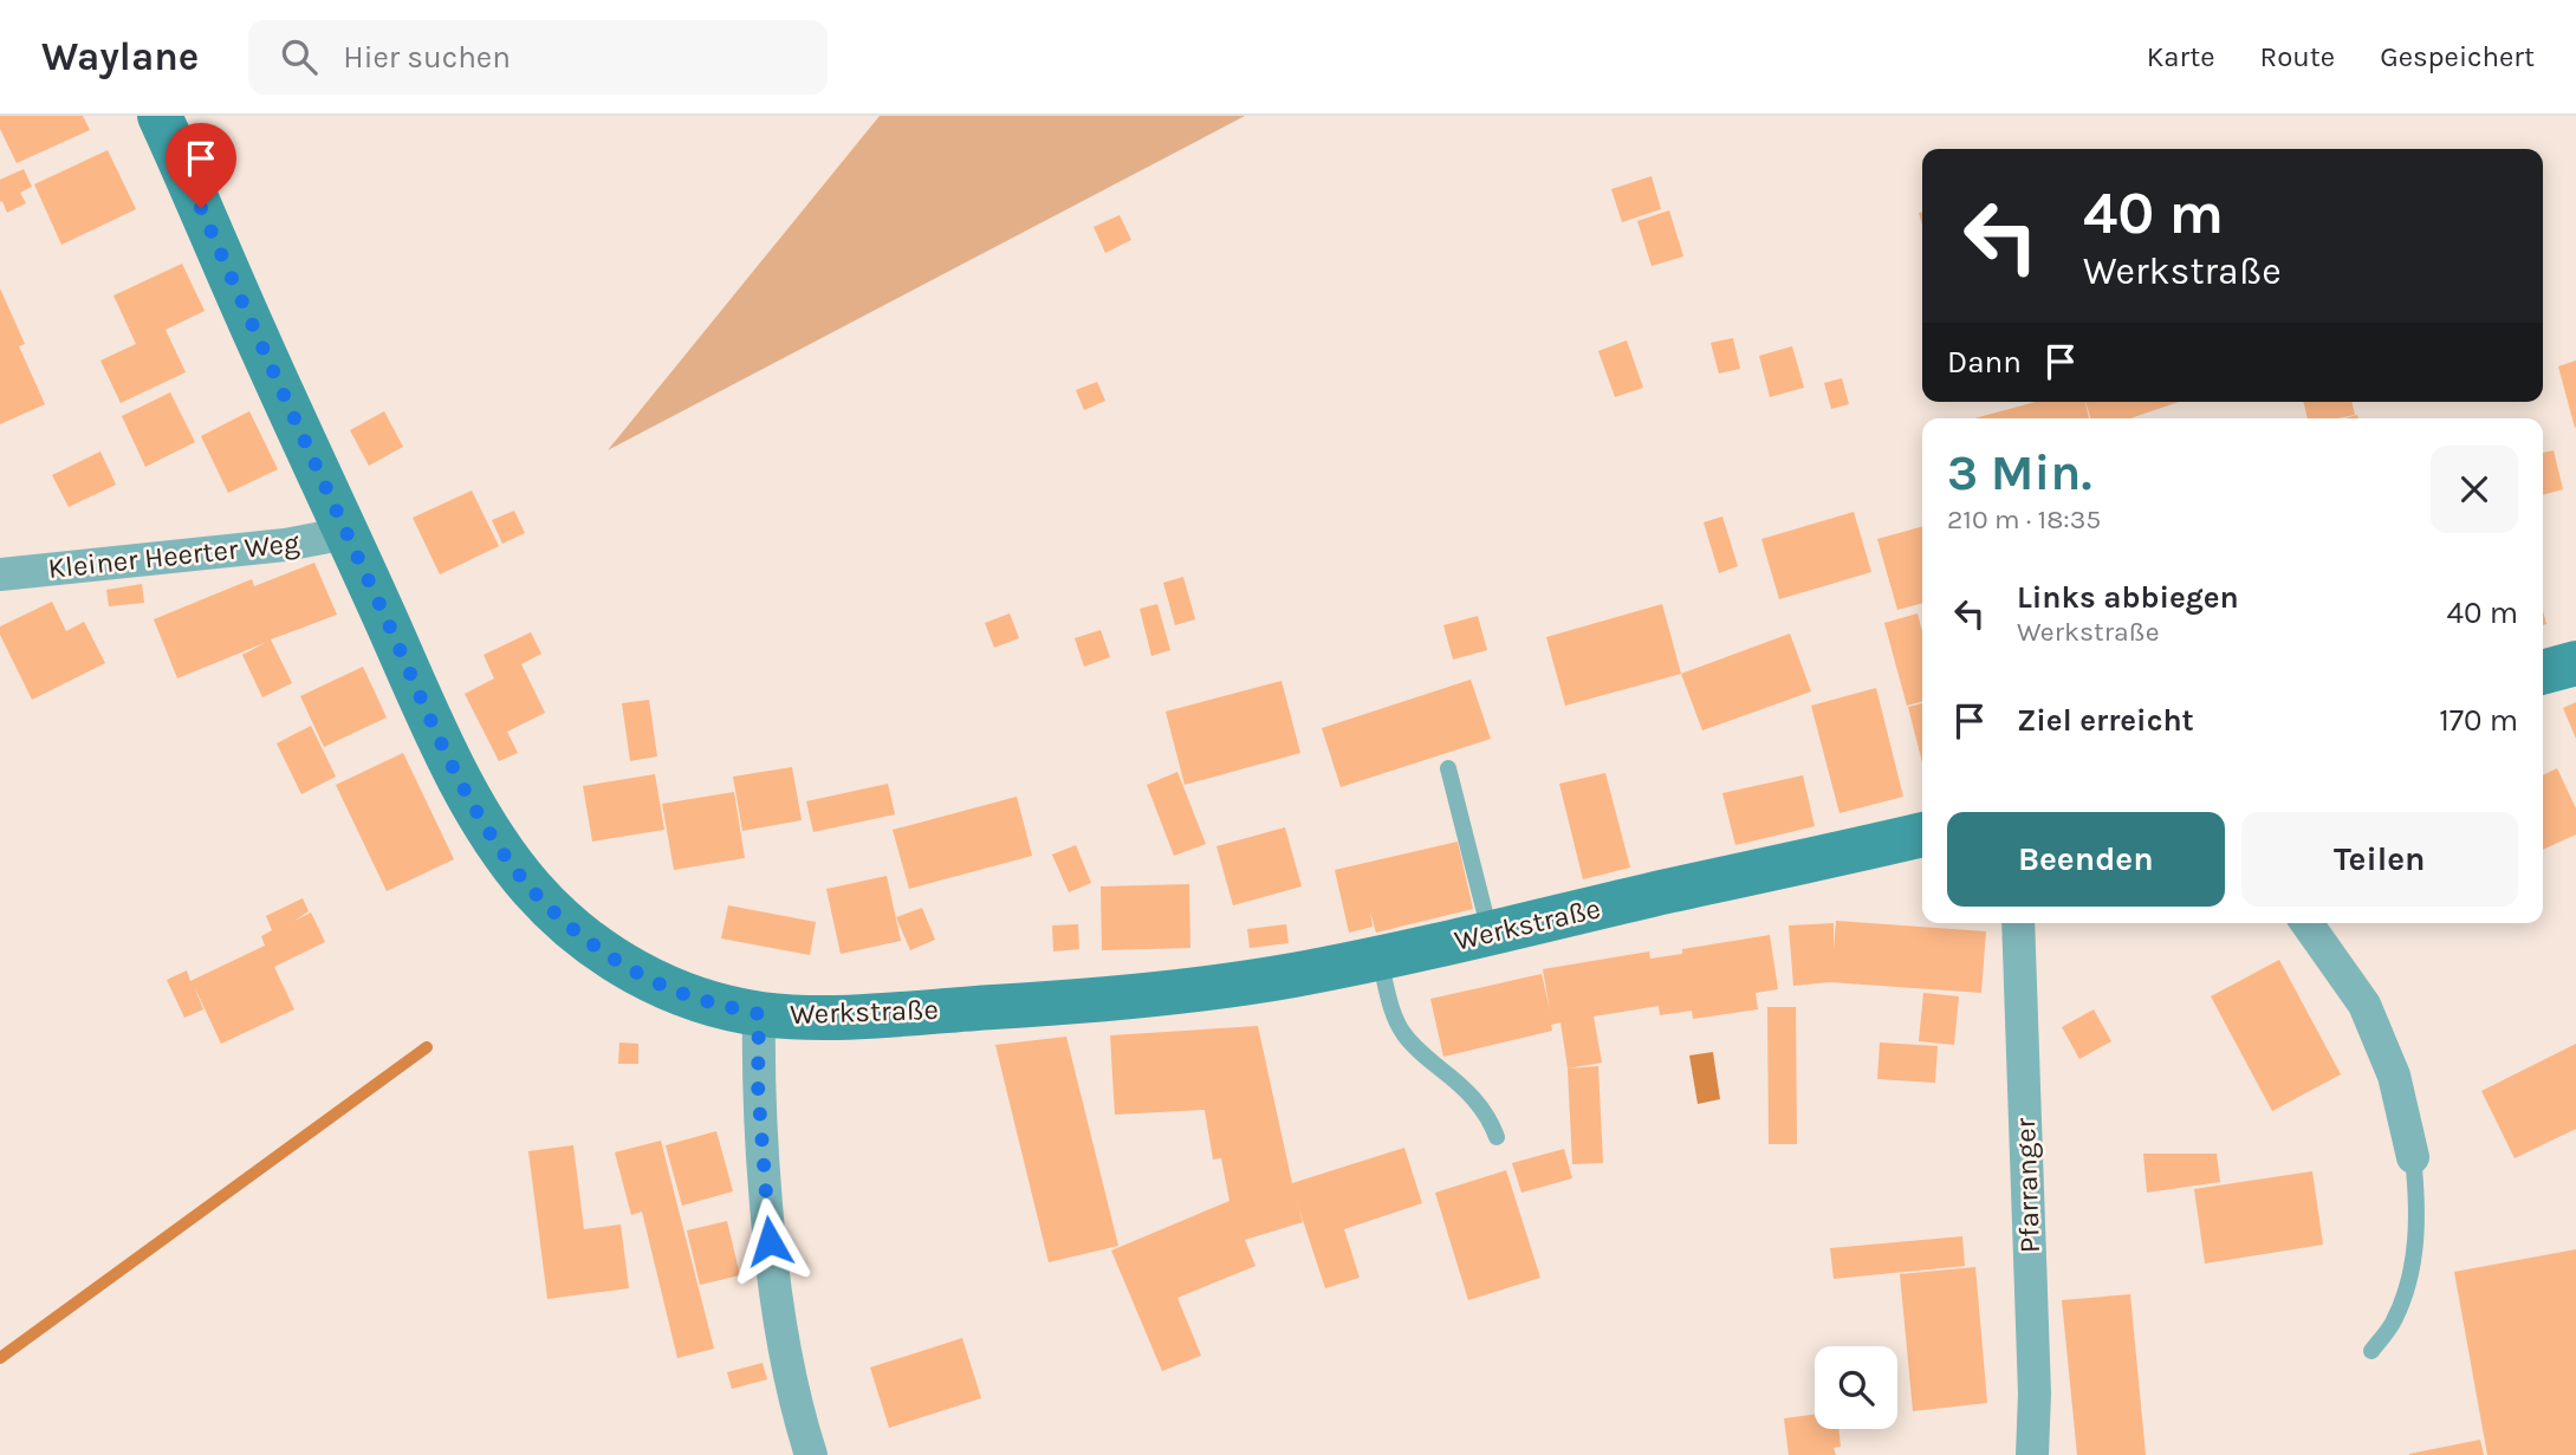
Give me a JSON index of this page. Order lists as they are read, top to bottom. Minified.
{"streets":{"main road":["Werkstraße"],"street":["Kleiner Heerter Weg","Pfarranger"]},"crossings":[["Kleiner Heerter Weg","Werkstraße"]],"page":{"header":"Waylane","search":"Hier suchen","nav":["Karte","Route","Gespeichert"],"turn":["40 m","Werkstraße"],"then":"Dann","heading":["3 Min.","210 m · 18:35"],"list":[{"name":"Links abbiegen","note":"Werkstraße","value":"40 m"},{"name":"Ziel erreicht","value":"170 m"}],"buttons":["Beenden","Teilen"]}}
